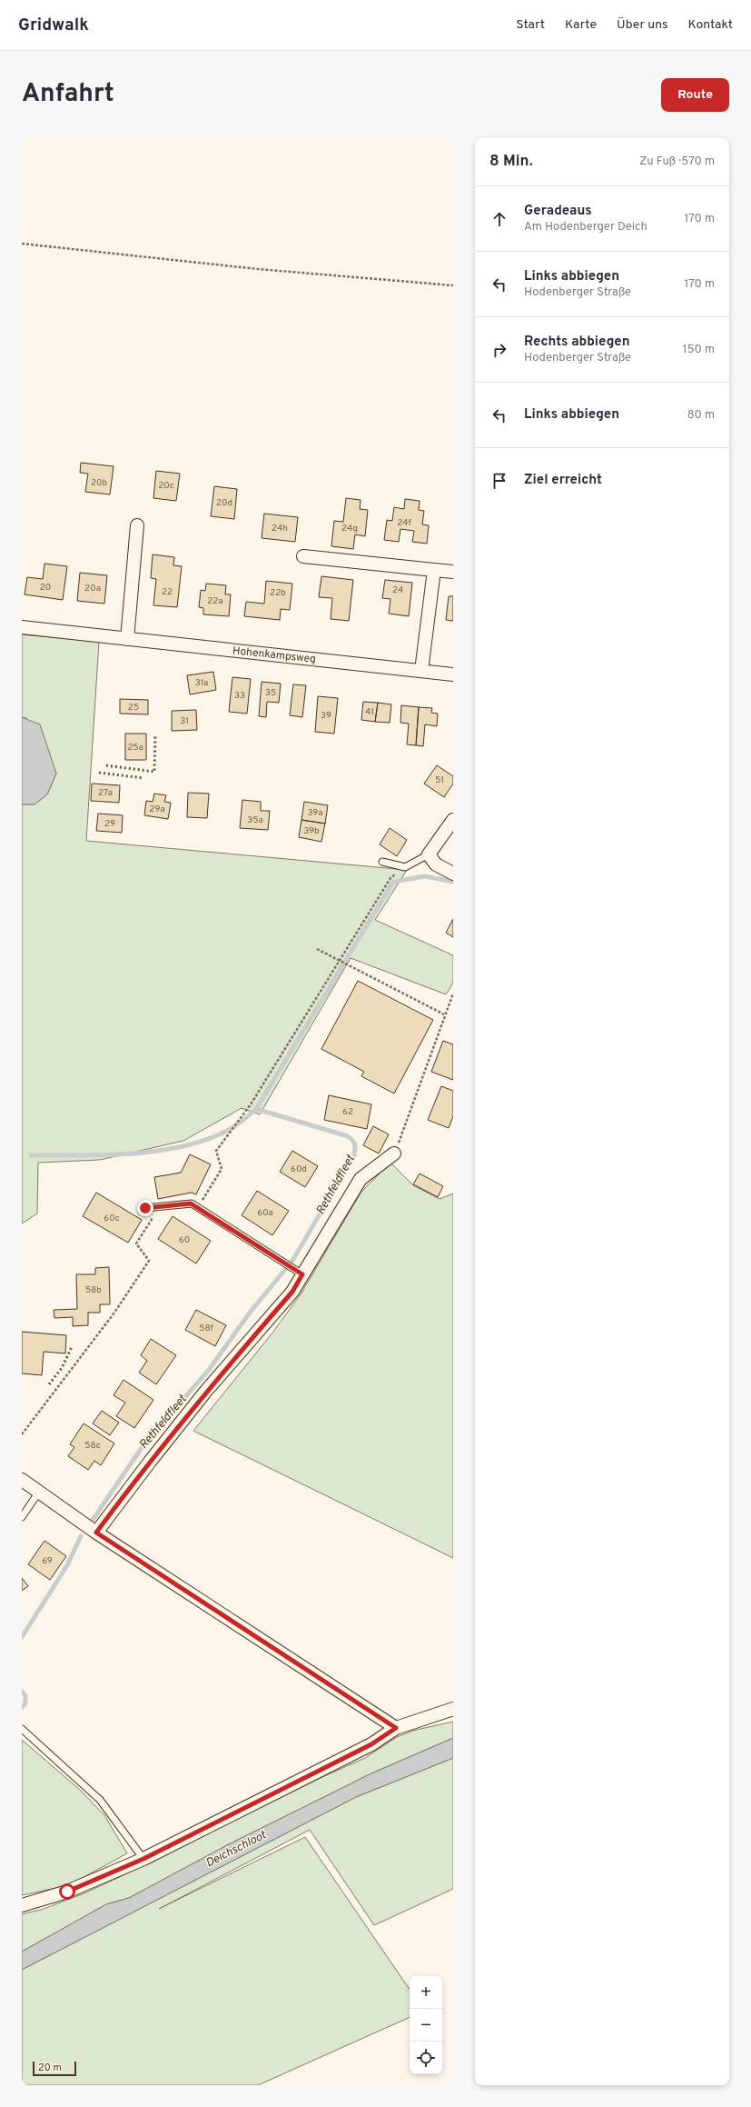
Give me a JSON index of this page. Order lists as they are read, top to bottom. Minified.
{"streets":{"street":["Hohenkampsweg"]},"water":["Rethfeldfleet","Deichschloot"],"house_numbers":["20b","20c","20d","24f","24h","24g","20","20a","24","22","22b","22a","31a","35","33","25","41","39","31","25a","51","27a","29a","39a","35a","29","39b","62","60d","60a","60c","60","58b","58f","58c","69"],"scale_bar":"20 m","page":{"header":"Gridwalk","nav":["Start","Karte","Über uns","Kontakt"],"title":"Anfahrt","buttons":"Route","heading":["8 Min.","Zu Fuß · 570 m"],"list":[["Geradeaus","Am Hodenberger Deich","170 m"],["Links abbiegen","Hodenberger Straße","170 m"],["Rechts abbiegen","Hodenberger Straße","150 m"],["Links abbiegen","80 m"],"Ziel erreicht"],"map_buttons":["+","−"],"scale":"20 m"}}
